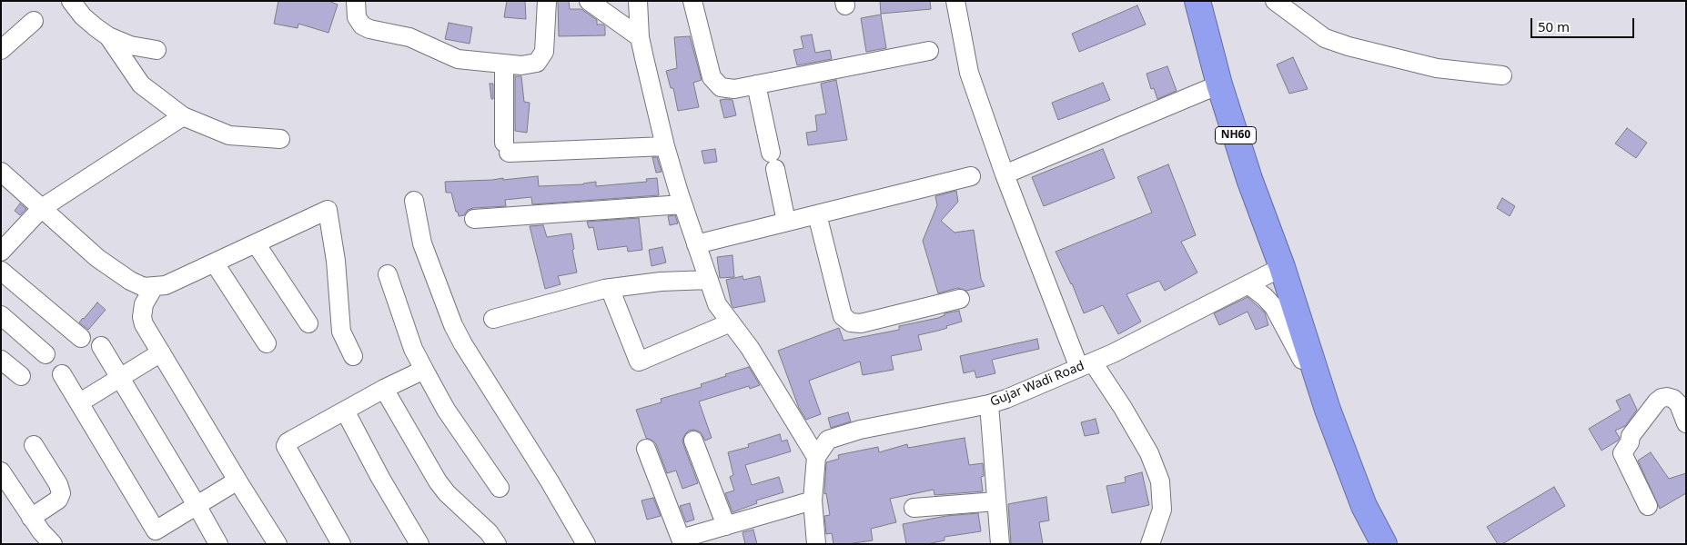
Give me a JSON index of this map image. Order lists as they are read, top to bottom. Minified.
{"streets":{"highway":["NH60"],"street":["Gujar Wadi Road"]},"crossings":[["NH60","Gujar Wadi Road"]],"scale_bar":"50 m"}
